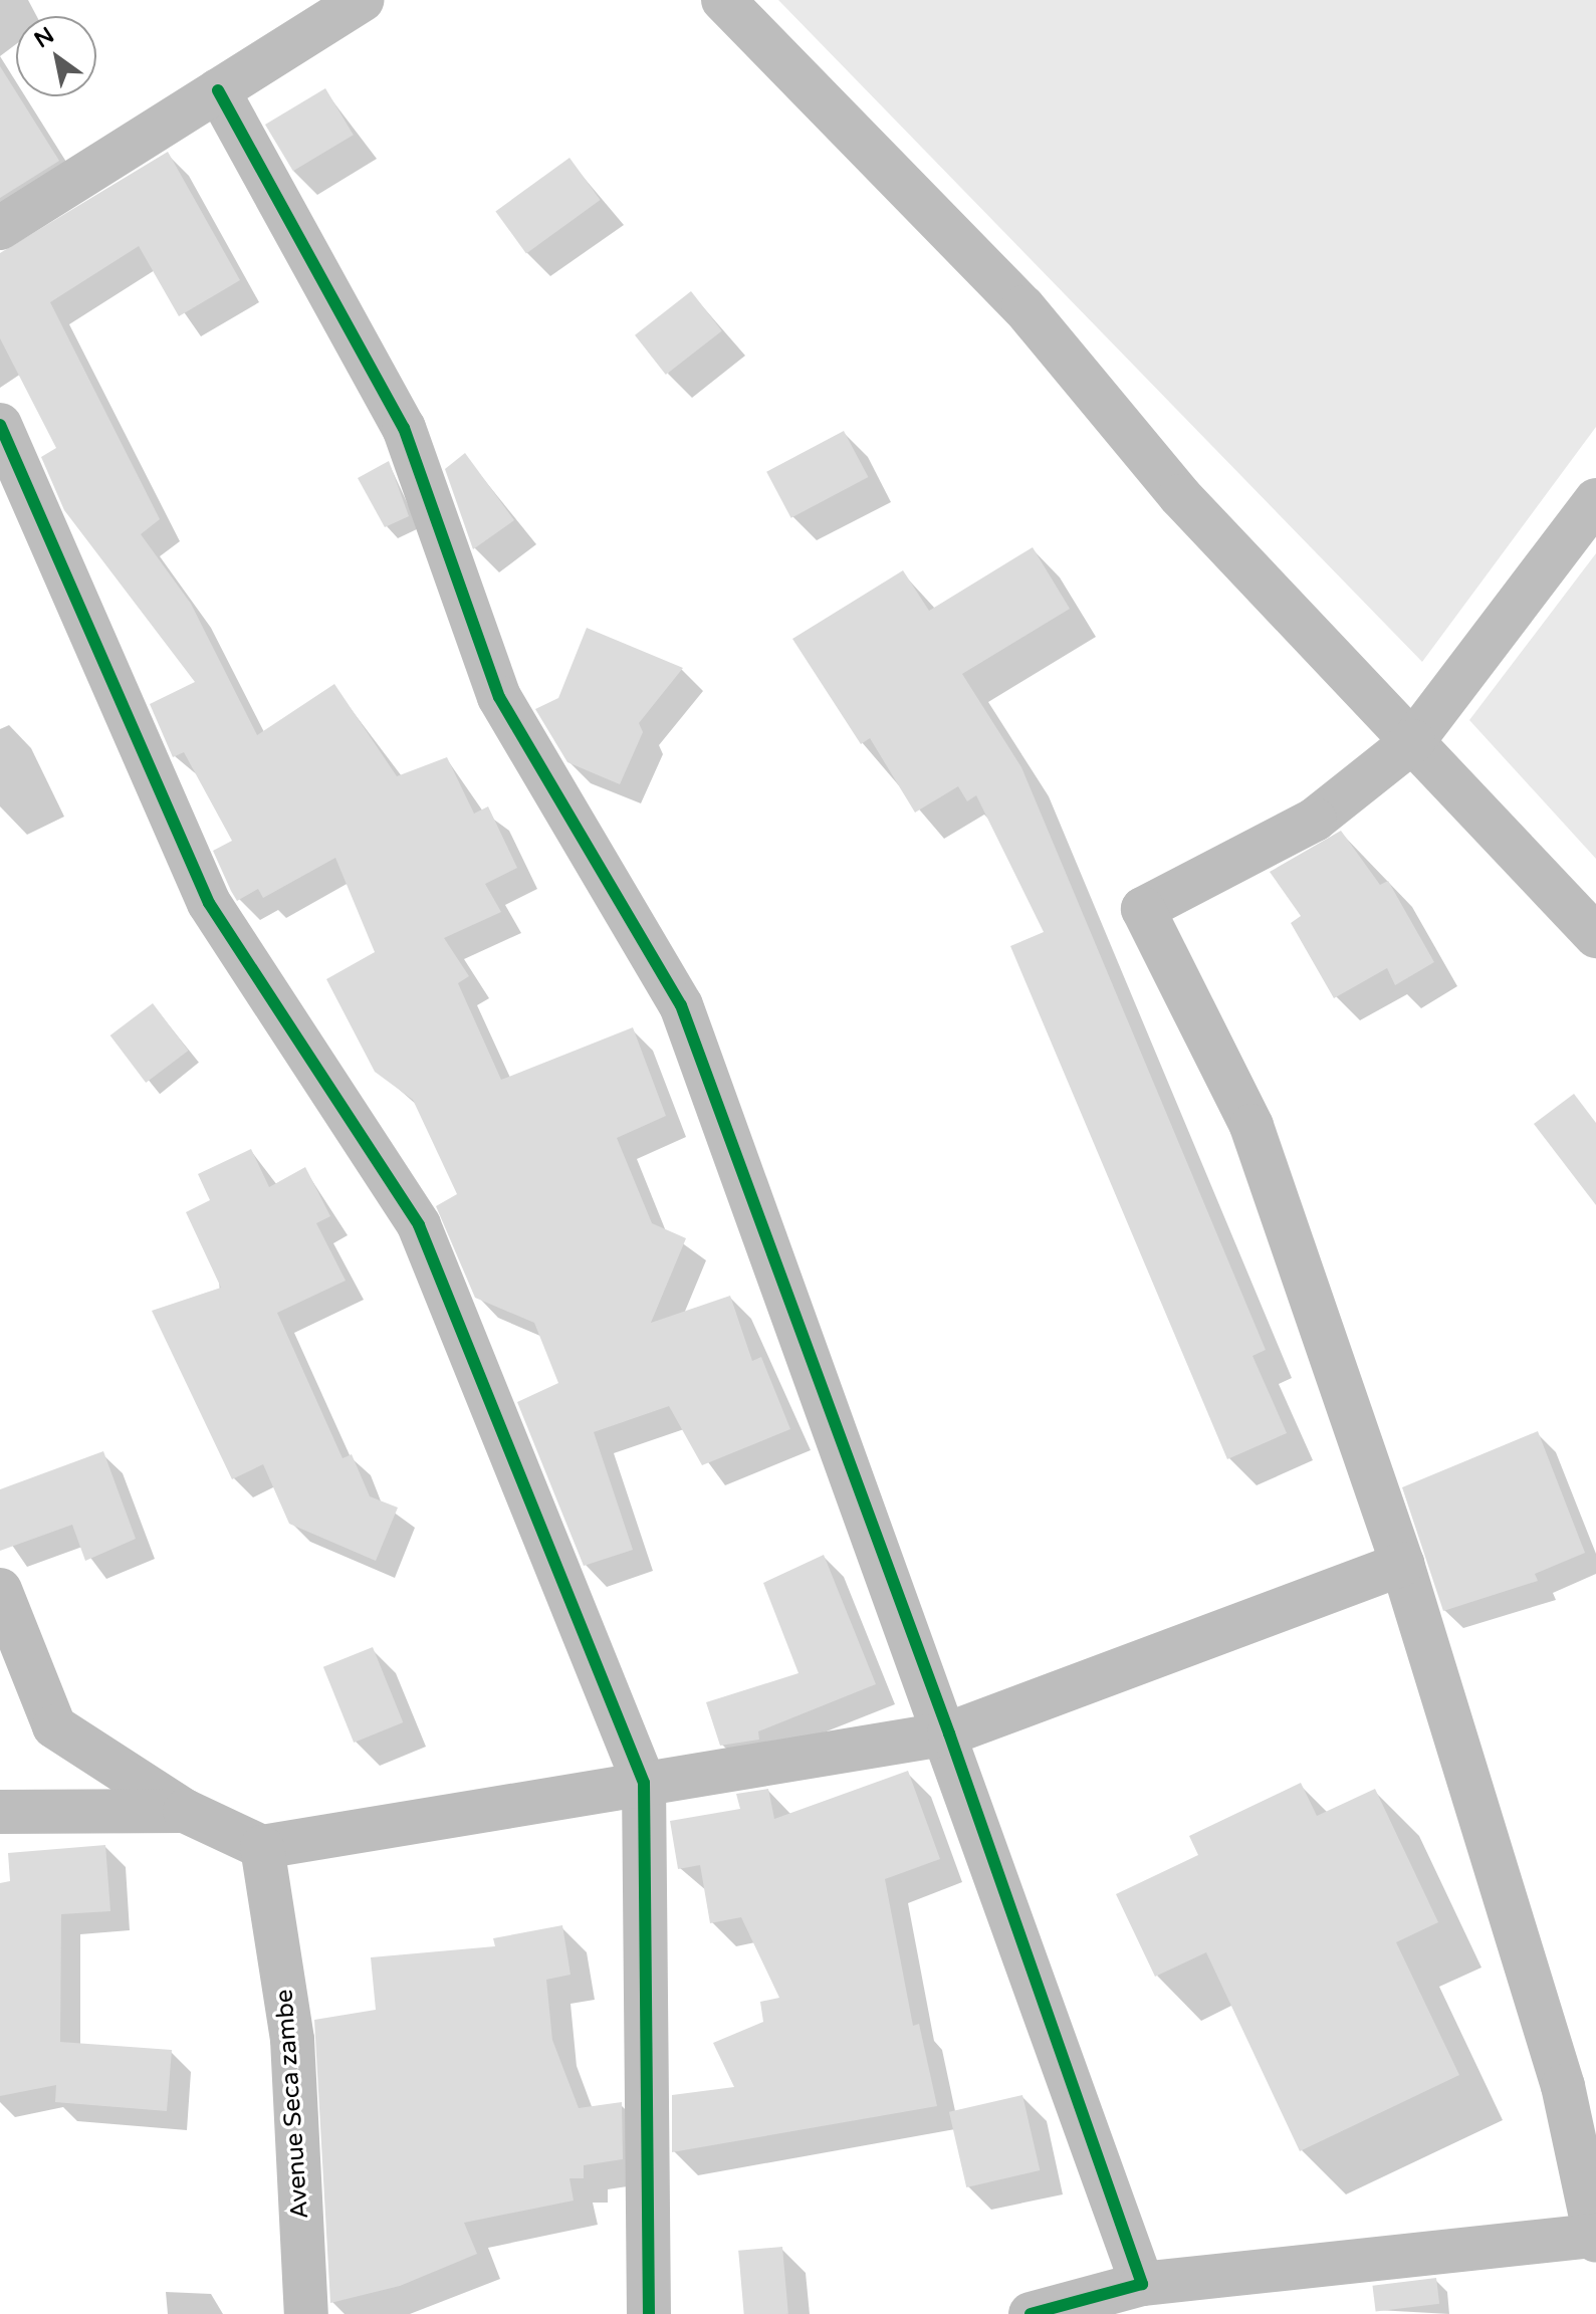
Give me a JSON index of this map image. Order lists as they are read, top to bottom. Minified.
{"streets":{"street":["Avenue Seca zambe"]},"north":"top left"}
